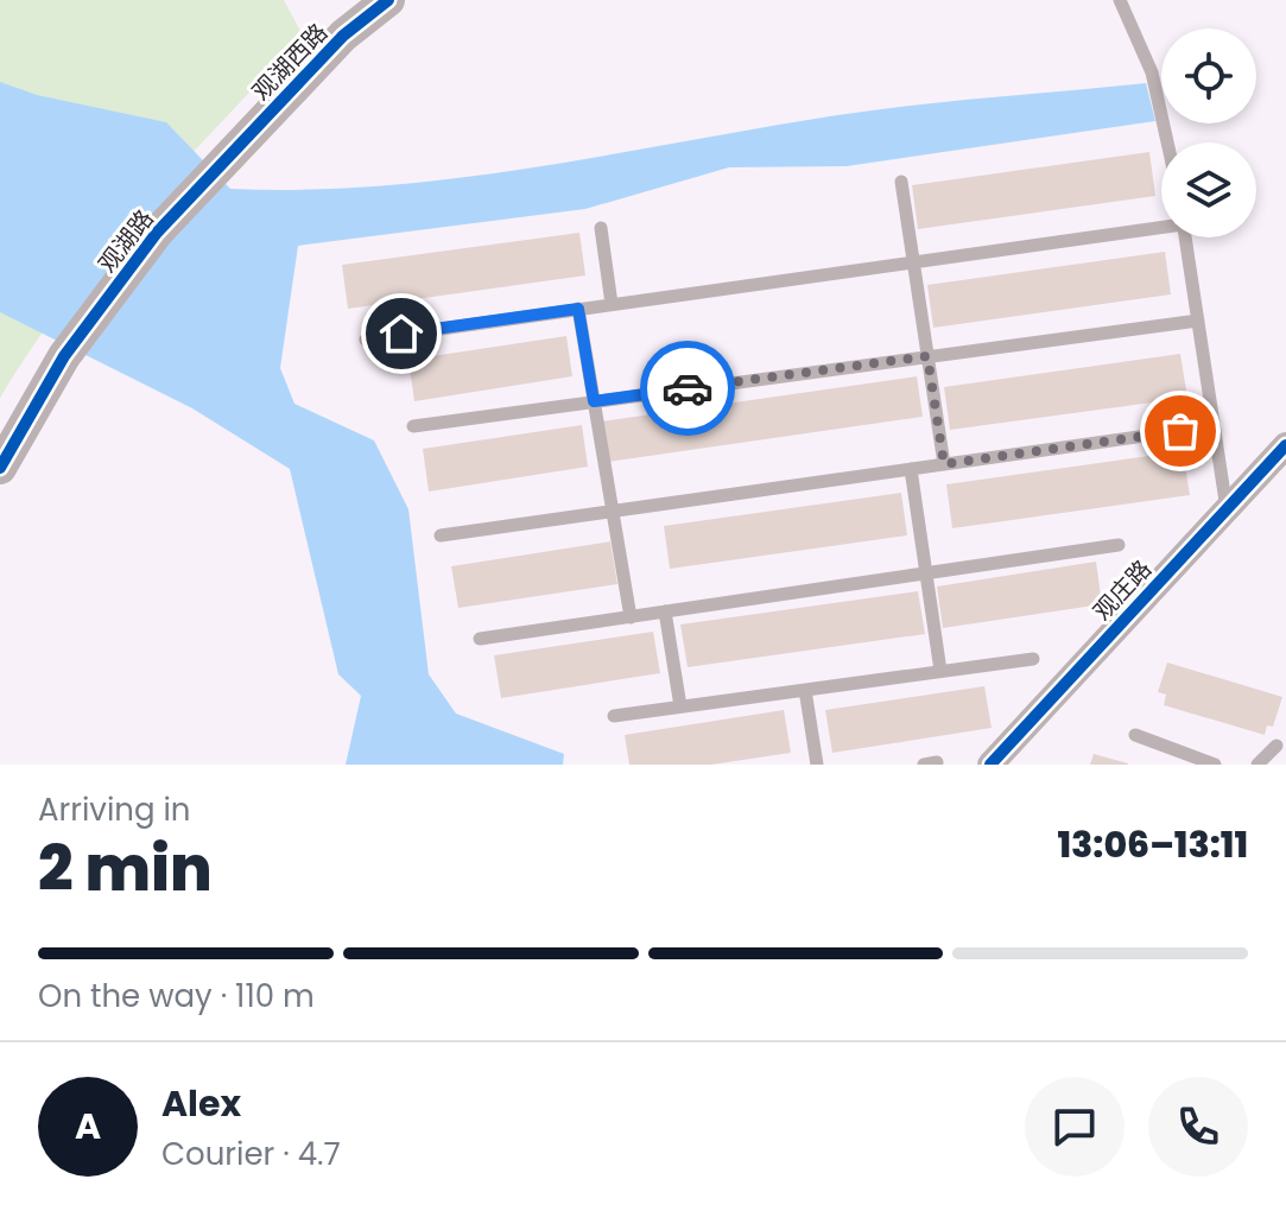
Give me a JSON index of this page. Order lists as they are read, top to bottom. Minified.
{"streets":{"street":["观湖西路","观湖路","观庄路"]},"crossings":[["观湖西路","观湖路"]],"page":{"heading":["2 min","Arriving in","13:06–13:11"],"panel":["Alex","Courier · 4.7"],"bar":"On the way · 110 m","round":"A"}}
